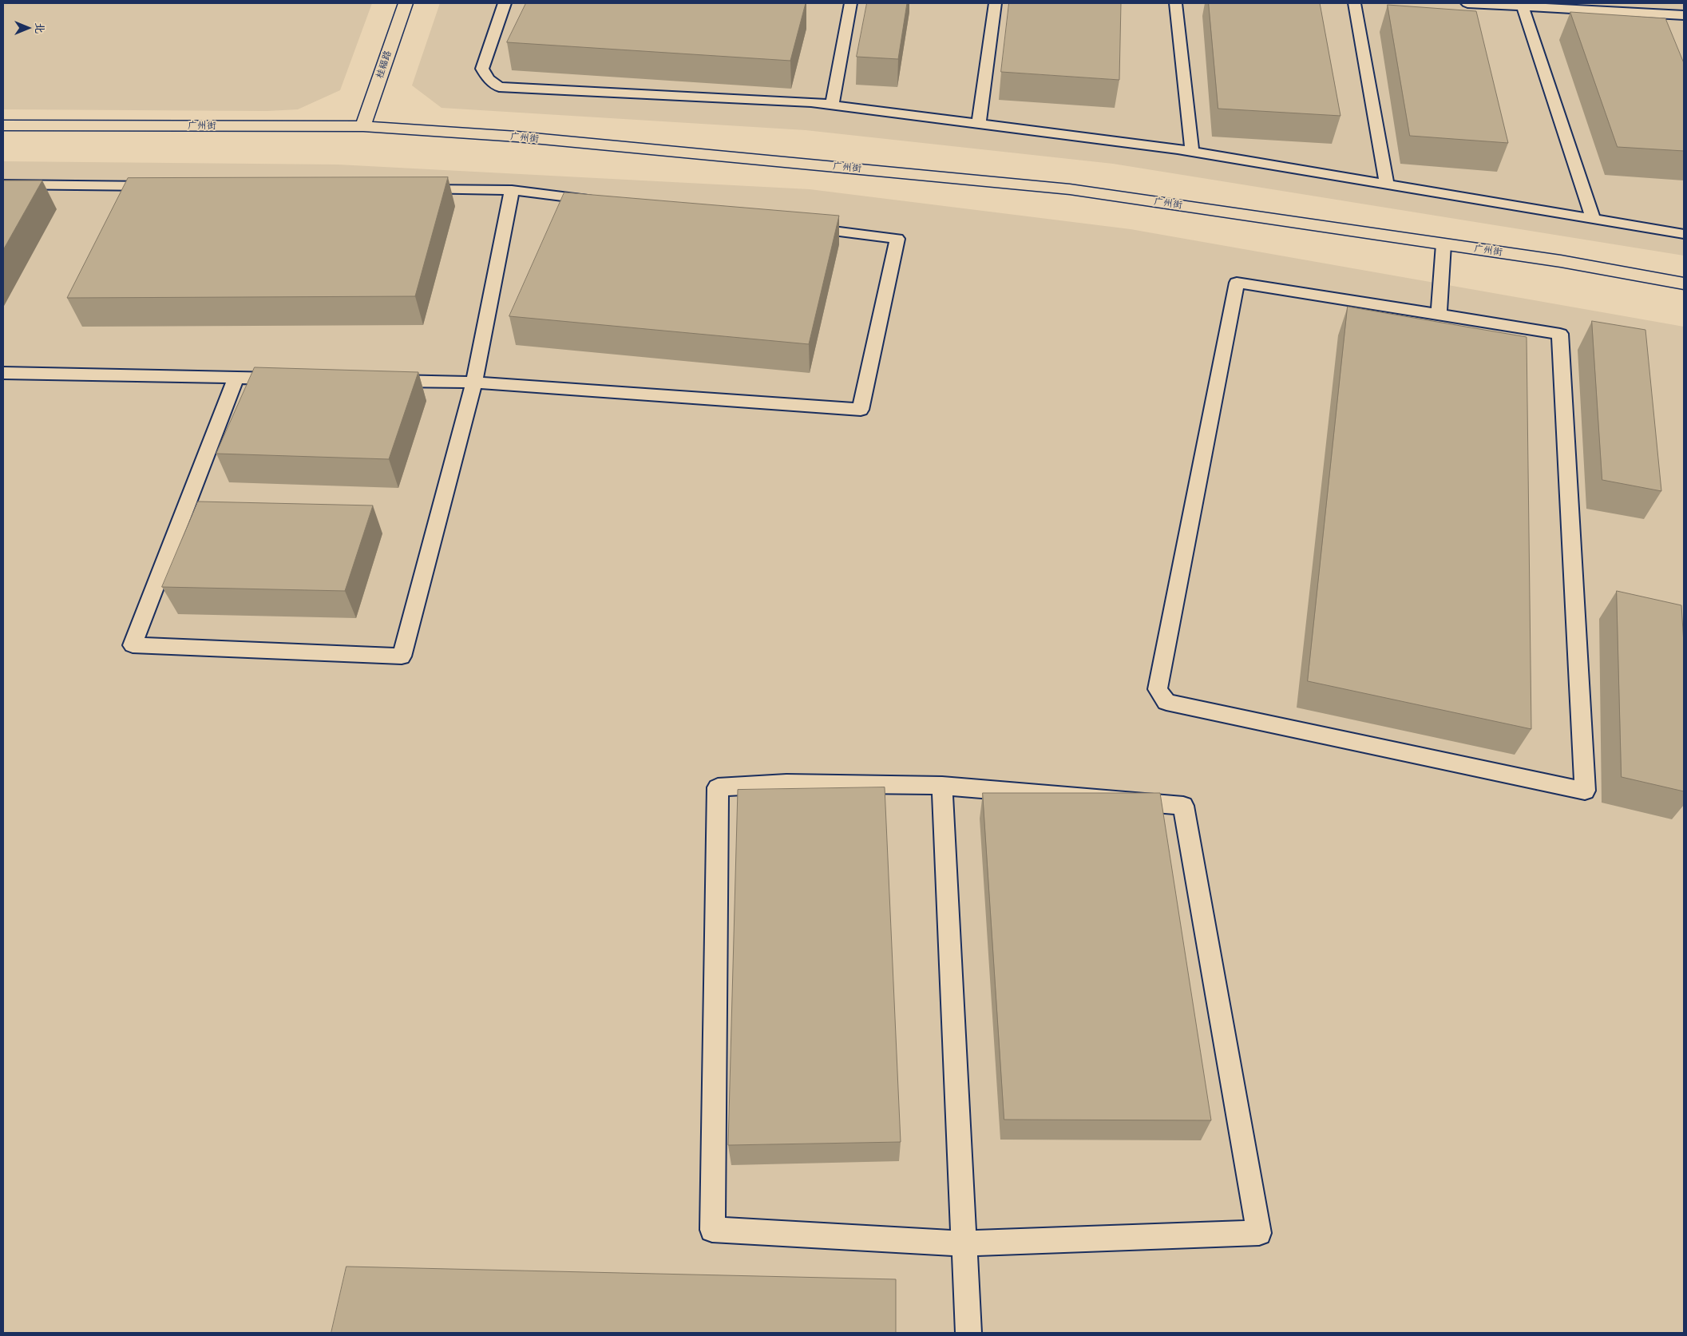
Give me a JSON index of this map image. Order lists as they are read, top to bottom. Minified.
{"streets":{"street":["桂福路","广州街"]},"crossings":[["桂福路","广州街"]],"north":"right"}
